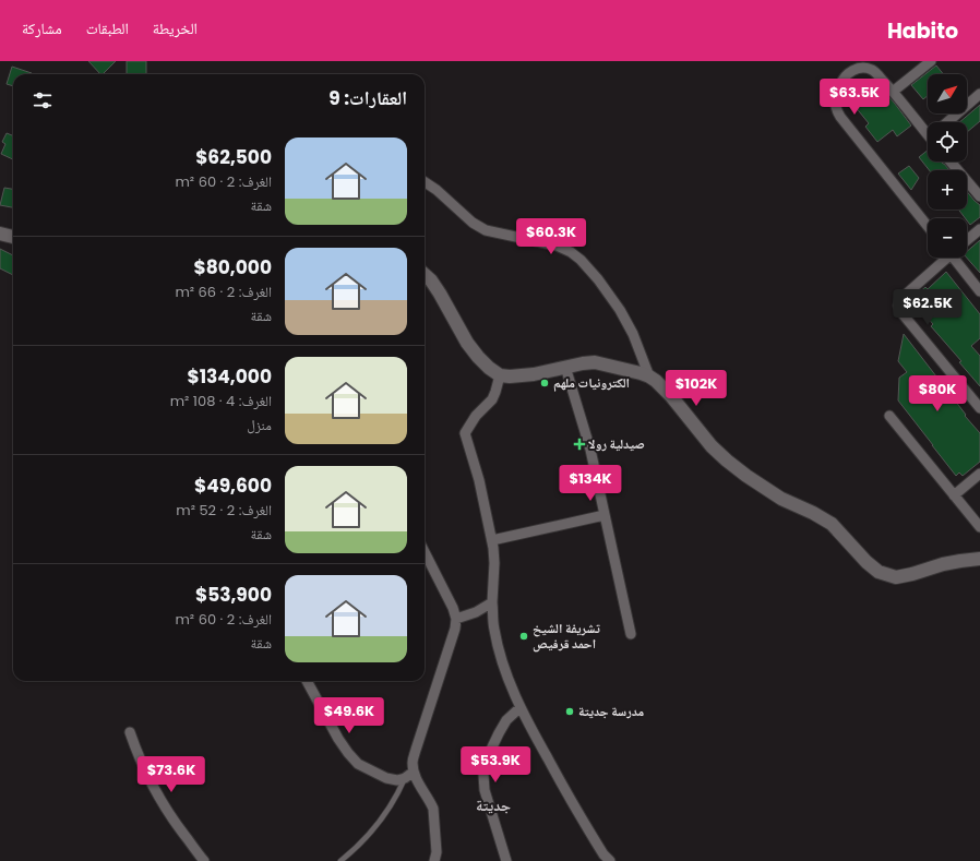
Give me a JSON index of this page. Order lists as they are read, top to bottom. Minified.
{"districts":["جديتة"],"places":{"other":["الكترونيات ملهم","تشريفة الشيخ احمد قرفيص","مدرسة جديتة"],"health":["صيدلية رولا"]},"north":"top right","page":{"header":"Habito","nav":["الخريطة","الطبقات","مشاركة"],"map_buttons":["+","−"],"heading":"العقارات: 9","price":["$63.5K","$60.3K","$62.5K","$102K","$80K","$134K","$49.6K","$53.9K","$73.6K"],"list":[{"name":"$62,500","note":"الغرف: 2 · 60 m² · شقة"},{"name":"$80,000","note":"الغرف: 2 · 66 m² · شقة"},{"name":"$134,000","note":"الغرف: 4 · 108 m² · منزل"},{"name":"$49,600","note":"الغرف: 2 · 52 m² · شقة"},{"name":"$53,900","note":"الغرف: 2 · 60 m² · شقة"}]}}
